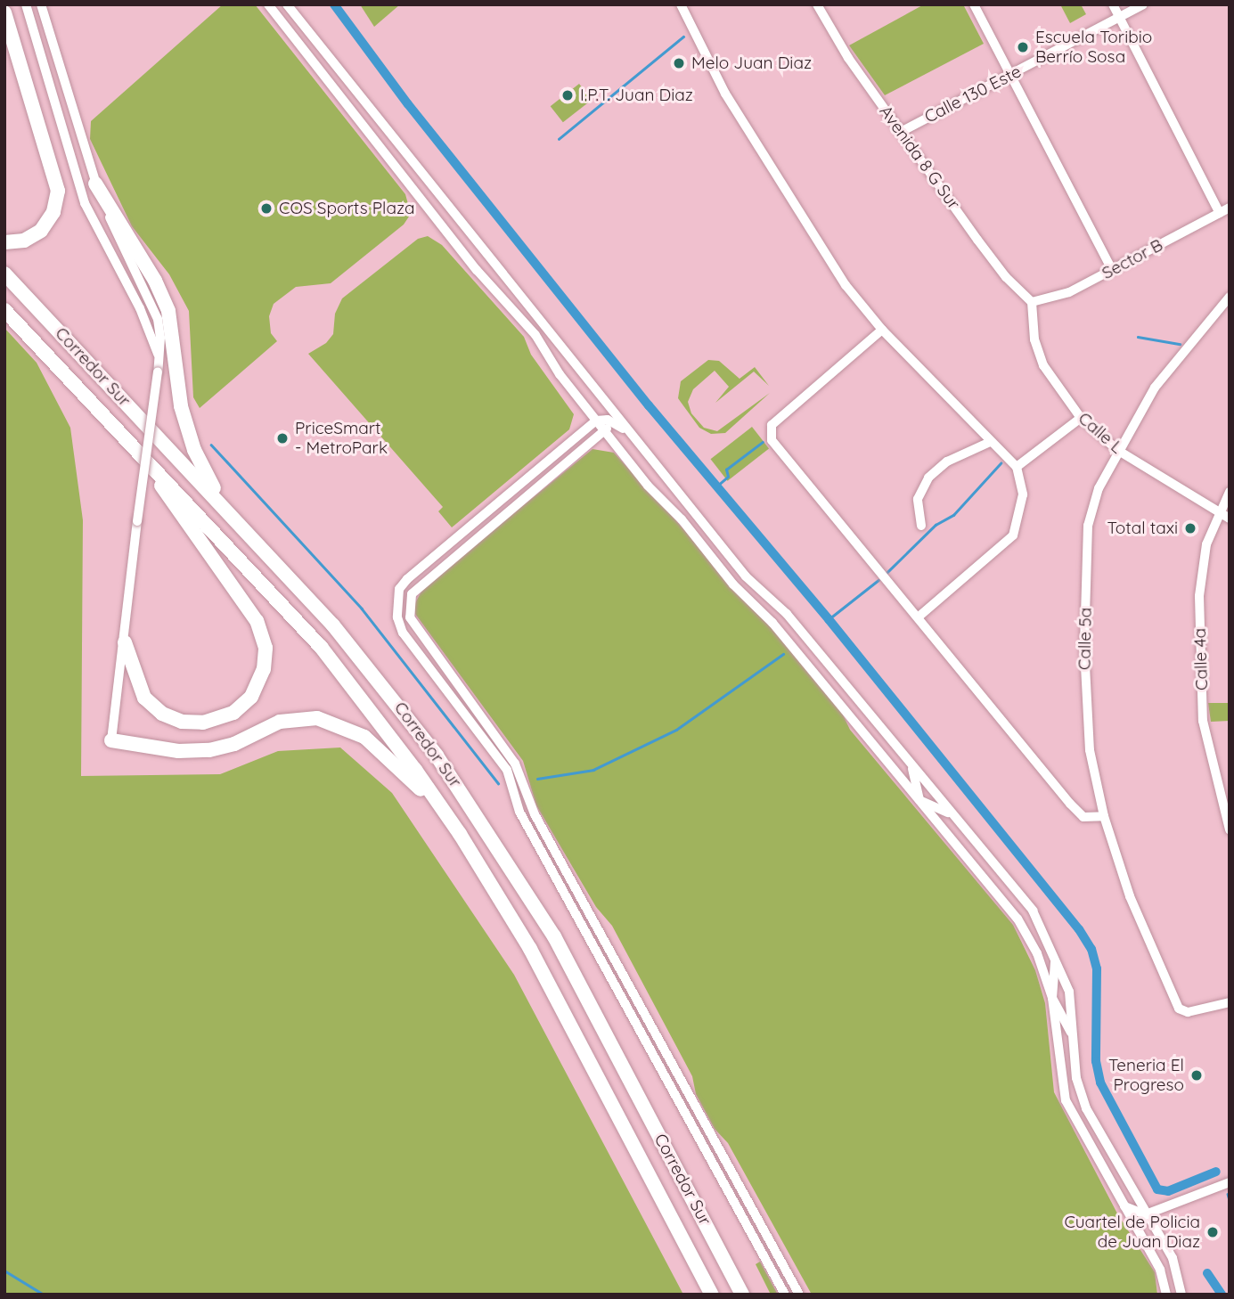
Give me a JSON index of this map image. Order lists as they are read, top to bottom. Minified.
{"streets":{"highway":["Corredor Sur"],"street":["Calle 130 Este","Avenida 8 G Sur","Sector B","Calle L","Calle 5a","Calle 4a"]},"crossings":[["Calle 130 Este","Avenida 8 G Sur"],["Avenida 8 G Sur","Sector B"],["Avenida 8 G Sur","Calle L"],["Sector B","Calle L"],["Calle L","Calle 5a"],["Calle L","Calle 4a"]],"places":["Escuela Toribio Berrío Sosa","Melo Juan Diaz","I.P.T. Juan Diaz","COS Sports Plaza","PriceSmart - MetroPark","Total taxi","Teneria El Progreso","Cuartel de Policia de Juan Diaz"]}
